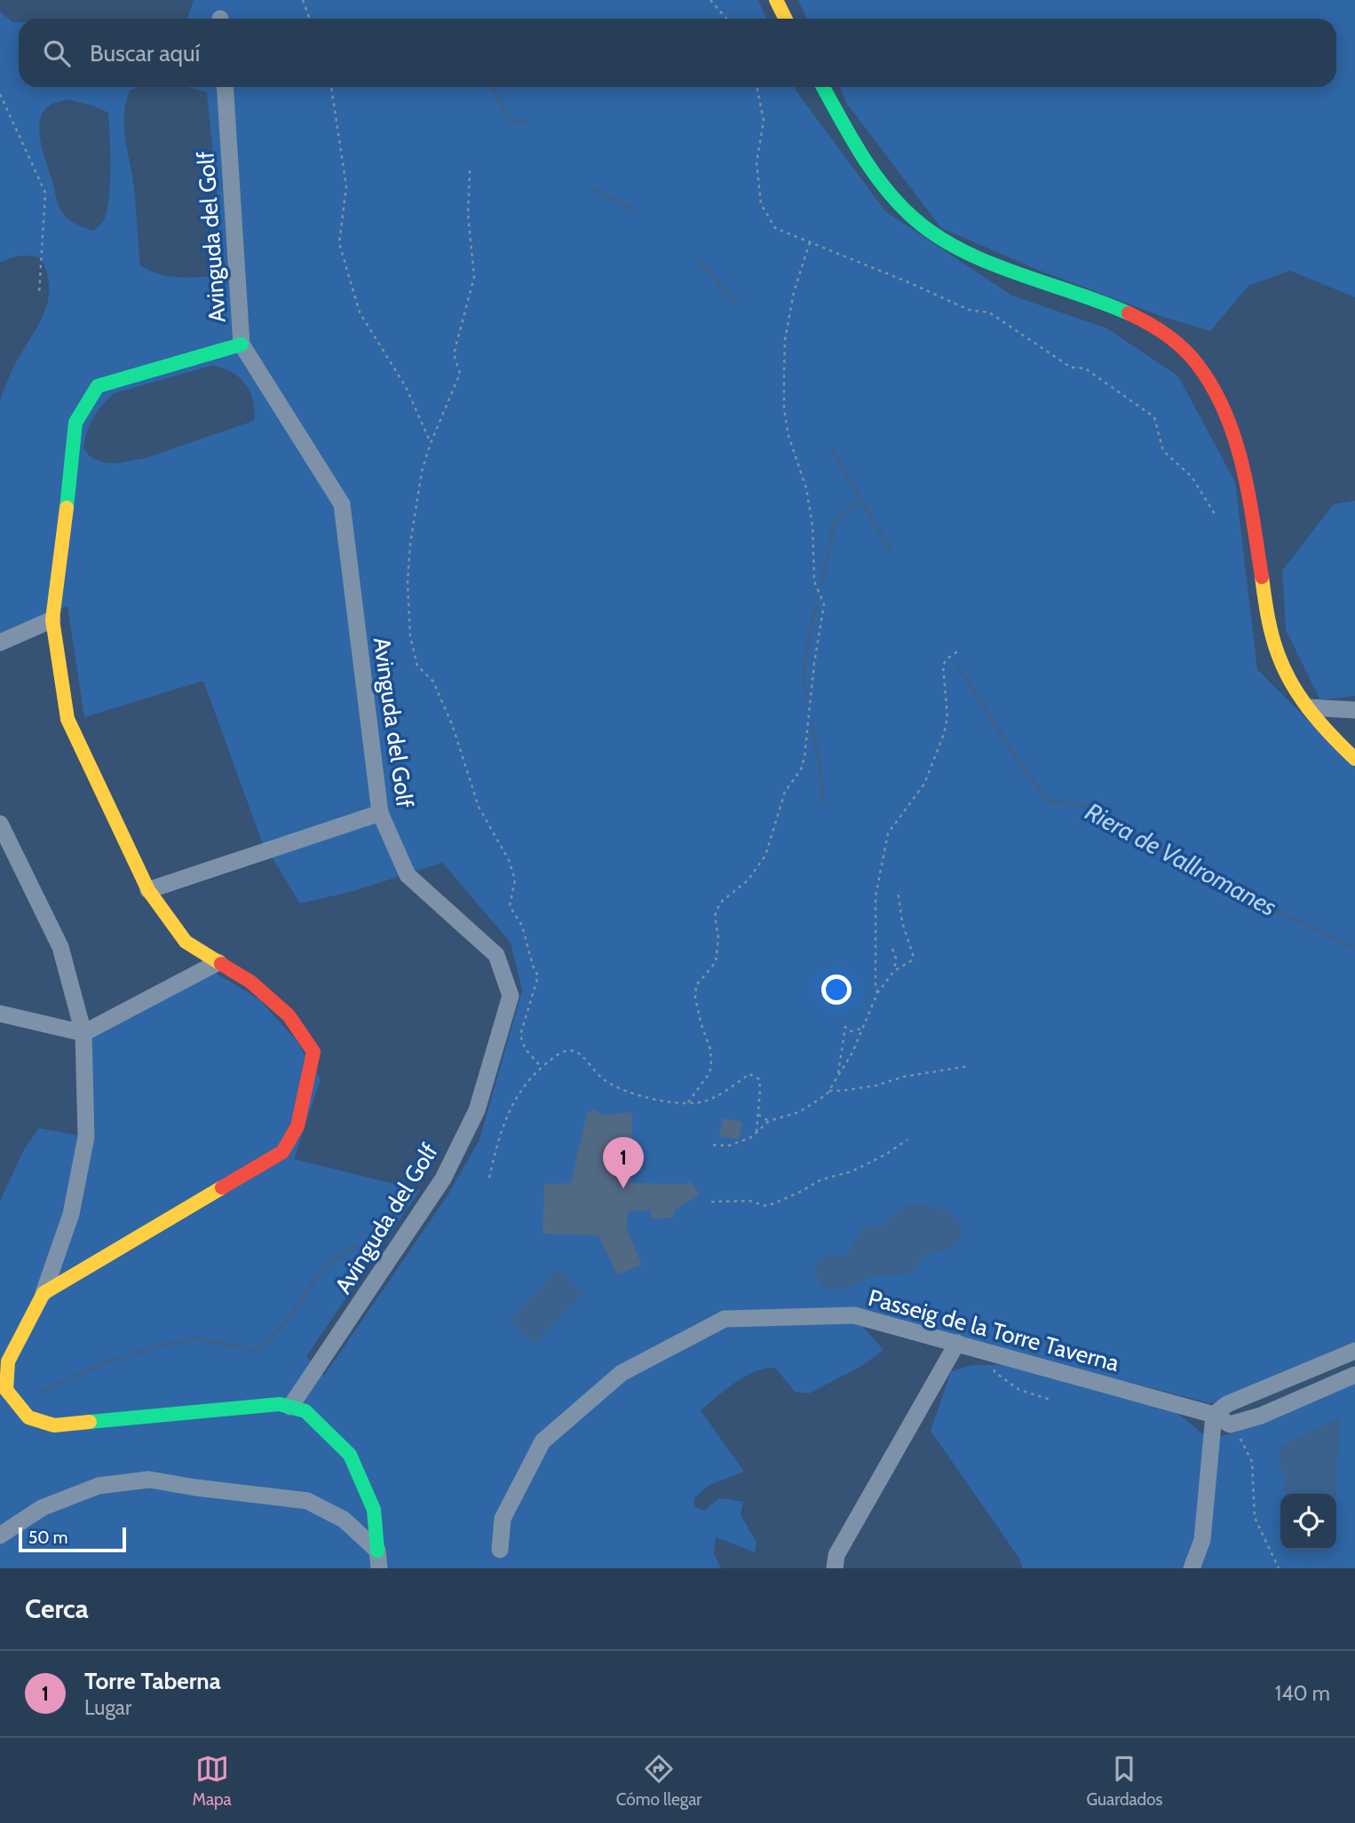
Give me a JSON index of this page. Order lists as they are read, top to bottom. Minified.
{"streets":{"street":["Avinguda del Golf","Passeig de la Torre Taverna"]},"water":["Riera de Vallromanes"],"scale_bar":"50 m","page":{"search":"Buscar aquí","pins":"1","scale":"50 m","heading":"Cerca","list":[{"mark":"1","name":"Torre Taberna","note":"Lugar","value":"140 m"}],"nav":["Mapa","Cómo llegar","Guardados"]}}
